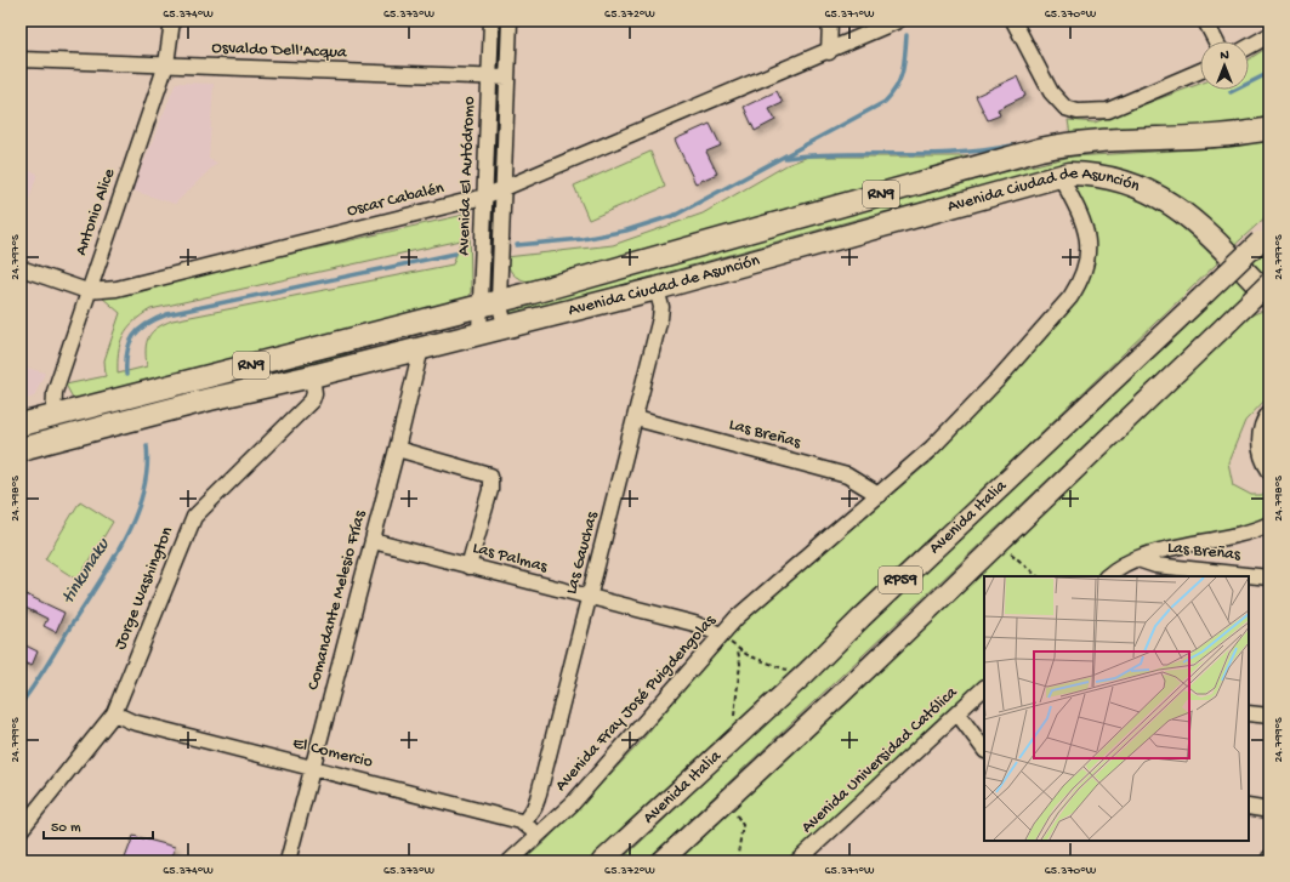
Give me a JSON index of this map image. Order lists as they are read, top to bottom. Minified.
{"streets":{"highway":["RN9","Avenida Ciudad de Asunción"],"main road":["Avenida Italia","RP59"],"street":["Osvaldo Dell'Acqua","Avenida El Autódromo","Oscar Cabalén","Antonio Alice","Las Breñas","Las Gauchas","Las Palmas","Jorge Washington","Comandante Melesio Frías","Avenida Fray José Puigdengolas","El Comercio","Avenida Universidad Católica"]},"crossings":[["Osvaldo Dell'Acqua","Avenida El Autódromo"],["Osvaldo Dell'Acqua","Antonio Alice"],["Avenida El Autódromo","Avenida Ciudad de Asunción"],["Avenida El Autódromo","Oscar Cabalén"],["Avenida Ciudad de Asunción","Antonio Alice"],["Avenida Ciudad de Asunción","Las Gauchas"],["Avenida Ciudad de Asunción","Jorge Washington"],["Avenida Ciudad de Asunción","Comandante Melesio Frías"],["Avenida Ciudad de Asunción","Avenida Fray José Puigdengolas"],["Oscar Cabalén","Antonio Alice"],["Las Breñas","Las Gauchas"],["Las Breñas","Avenida Fray José Puigdengolas"],["Las Gauchas","Las Palmas"],["Las Gauchas","El Comercio"],["Las Palmas","Comandante Melesio Frías"],["Las Palmas","Avenida Fray José Puigdengolas"],["Jorge Washington","El Comercio"],["Comandante Melesio Frías","El Comercio"],["Avenida Fray José Puigdengolas","El Comercio"]],"water":["tinkunaku"],"scale_bar":"50 m","north":"top","coordinates":["65.374°W","65.373°W","65.372°W","65.371°W","65.370°W","24.797°S","24.798°S","24.799°S"]}
